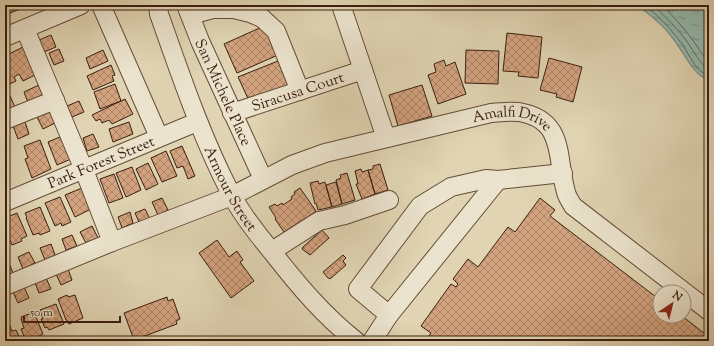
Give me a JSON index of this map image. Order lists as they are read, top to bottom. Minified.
{"streets":{"street":["Siracusa Court","San Michele Place","Amalfi Drive","Park Forest Street","Armour Street"]},"crossings":[["Siracusa Court","San Michele Place"],["San Michele Place","Amalfi Drive"],["Amalfi Drive","Armour Street"],["Park Forest Street","Armour Street"]],"scale_bar":"50 m","north":"top right"}
